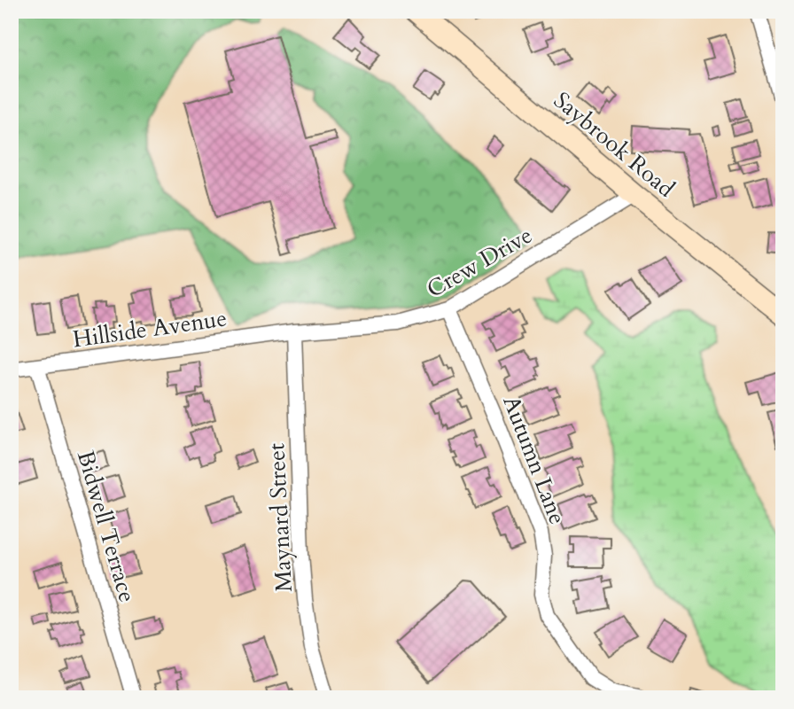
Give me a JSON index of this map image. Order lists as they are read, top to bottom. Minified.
{"streets":{"main road":["Saybrook Road"],"street":["Crew Drive","Hillside Avenue","Autumn Lane","Maynard Street","Bidwell Terrace"]},"crossings":[["Saybrook Road","Crew Drive"],["Crew Drive","Hillside Avenue"],["Crew Drive","Autumn Lane"],["Crew Drive","Maynard Street"],["Hillside Avenue","Maynard Street"],["Hillside Avenue","Bidwell Terrace"]]}
